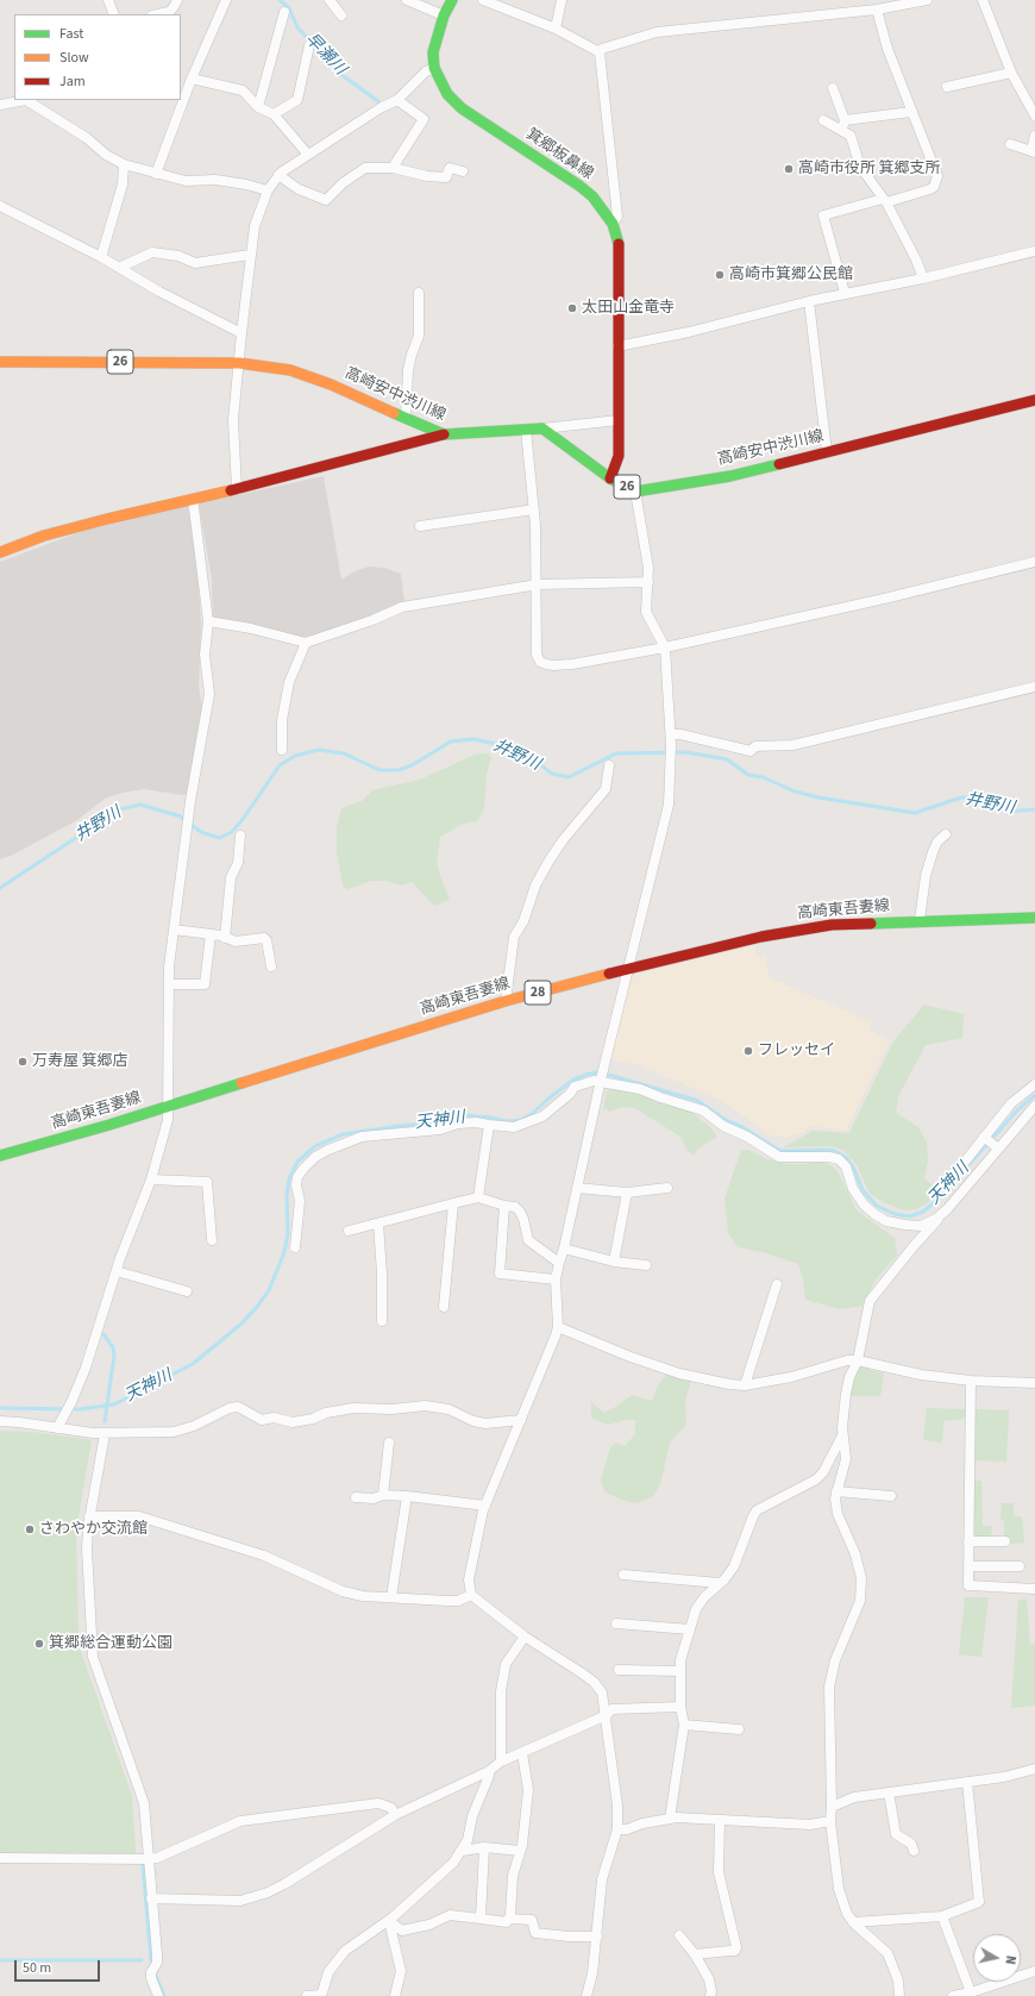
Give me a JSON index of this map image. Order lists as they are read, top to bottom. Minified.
{"streets":{"main road":["箕郷板鼻線","26","高崎安中渋川線","高崎東吾妻線","28"]},"crossings":[["箕郷板鼻線","26"],["26","高崎安中渋川線"]],"water":["早瀬川","井野川","天神川"],"places":["高崎市役所 箕郷支所","高崎市箕郷公民館","太田山金竜寺","フレッセイ","万寿屋 箕郷店","さわやか交流館","箕郷総合運動公園"],"legend":["Fast","Slow","Jam"],"scale_bar":"50 m","north":"right"}
